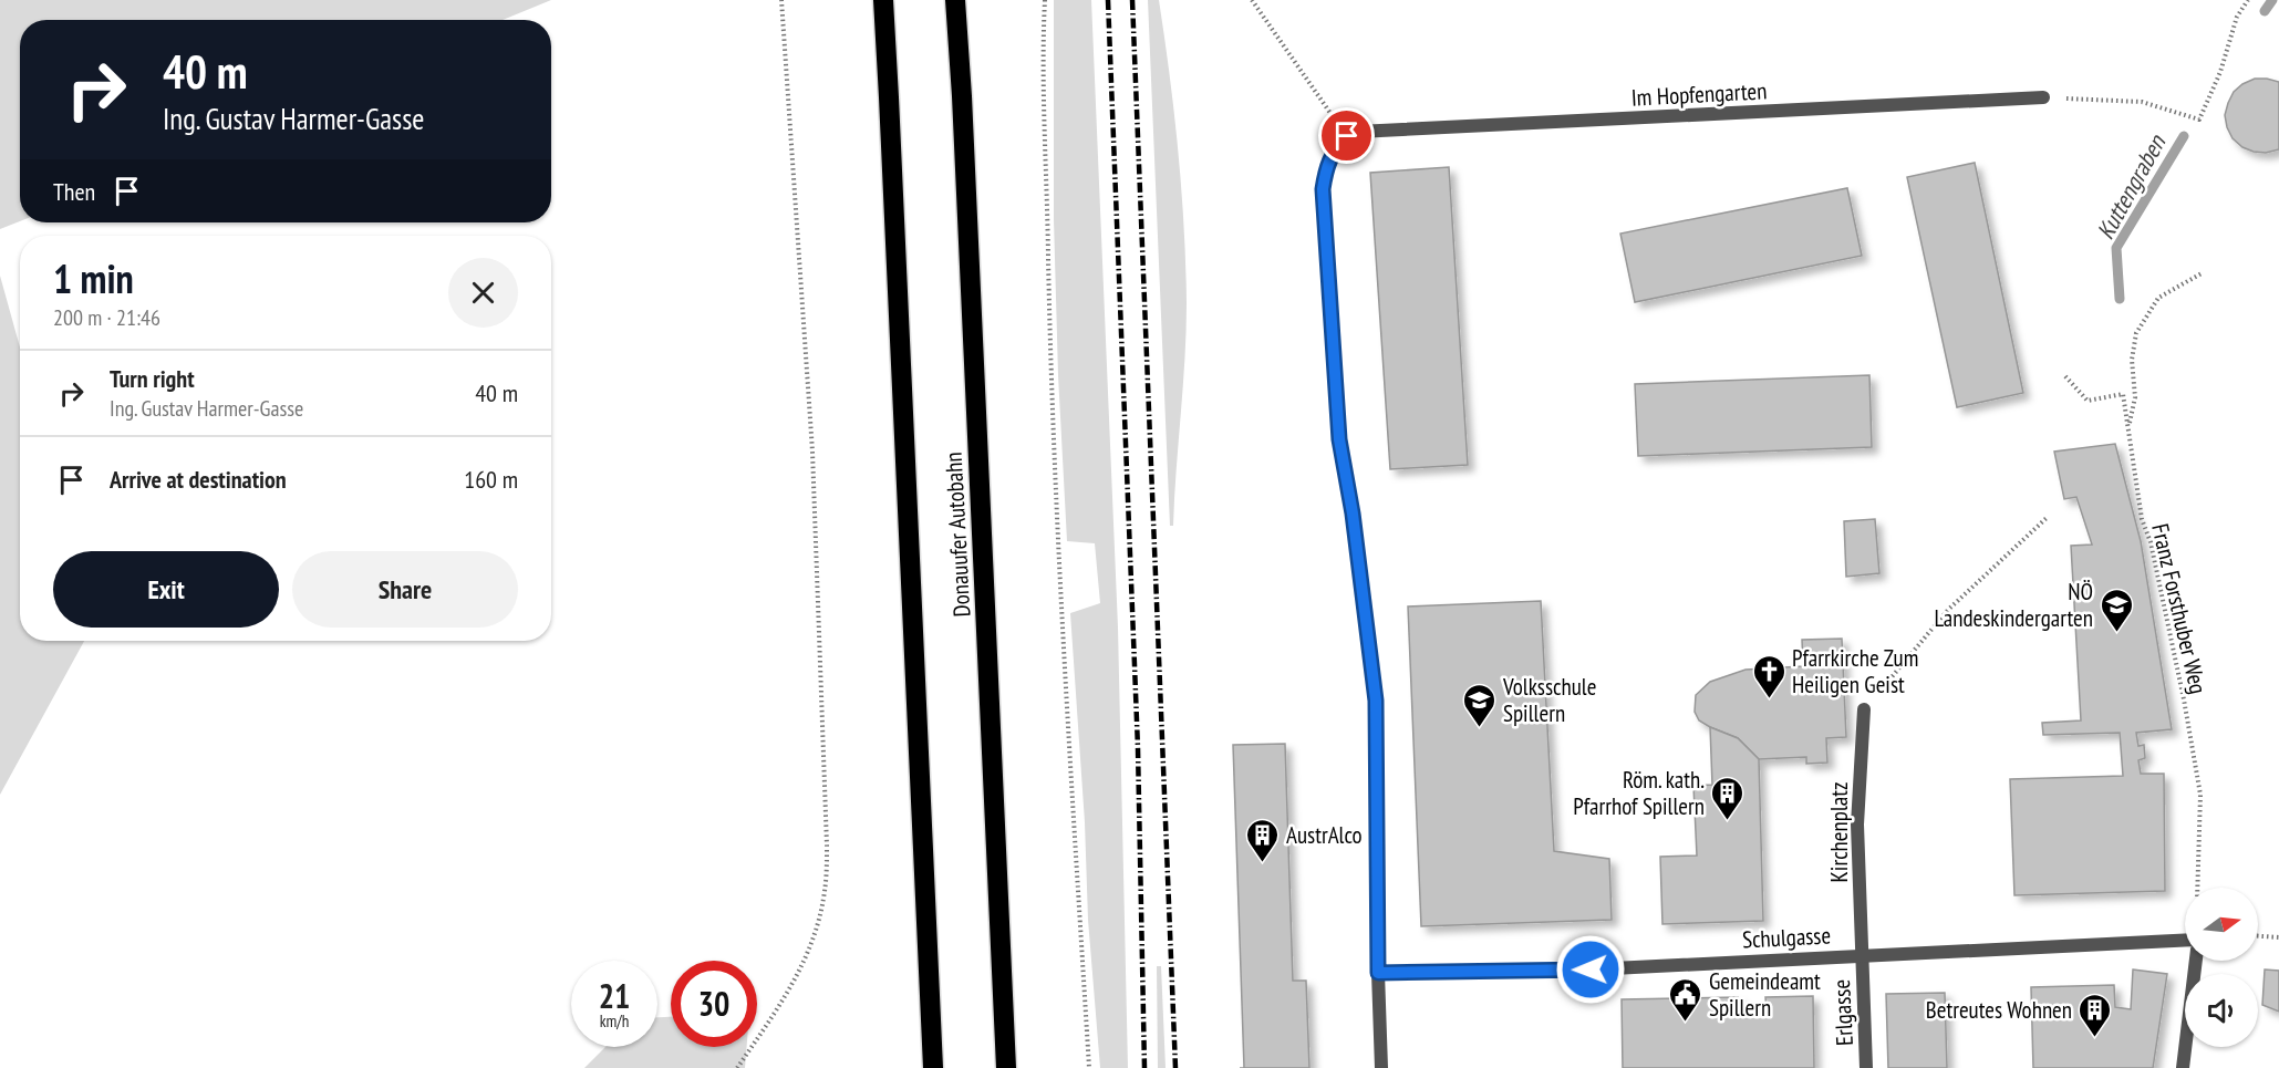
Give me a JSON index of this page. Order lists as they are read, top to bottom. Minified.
{"streets":{"highway":["Donauufer Autobahn"],"street":["Im Hopfengarten","Kirchenplatz","Schulgasse","Erlgasse"],"path":["Franz Forsthuber Weg"]},"crossings":[["Kirchenplatz","Schulgasse"],["Kirchenplatz","Erlgasse"],["Schulgasse","Erlgasse"]],"water":["Kuttengraben"],"places":{"school or university":["NÖ Landeskindergarten","Volksschule Spillern"],"church":["Pfarrkirche Zum Heiligen Geist"],"building":["Röm. kath. Pfarrhof Spillern","AustrAlco","Betreutes Wohnen"],"public building":["Gemeindeamt Spillern"]},"north":"right","page":{"turn":["40 m","Ing. Gustav Harmer-Gasse"],"then":"Then","heading":["1 min","200 m · 21:46"],"list":[{"name":"Turn right","note":"Ing. Gustav Harmer-Gasse","value":"40 m"},{"name":"Arrive at destination","value":"160 m"}],"buttons":["Exit","Share"],"speed":"21 km/h","limit":"30"}}
